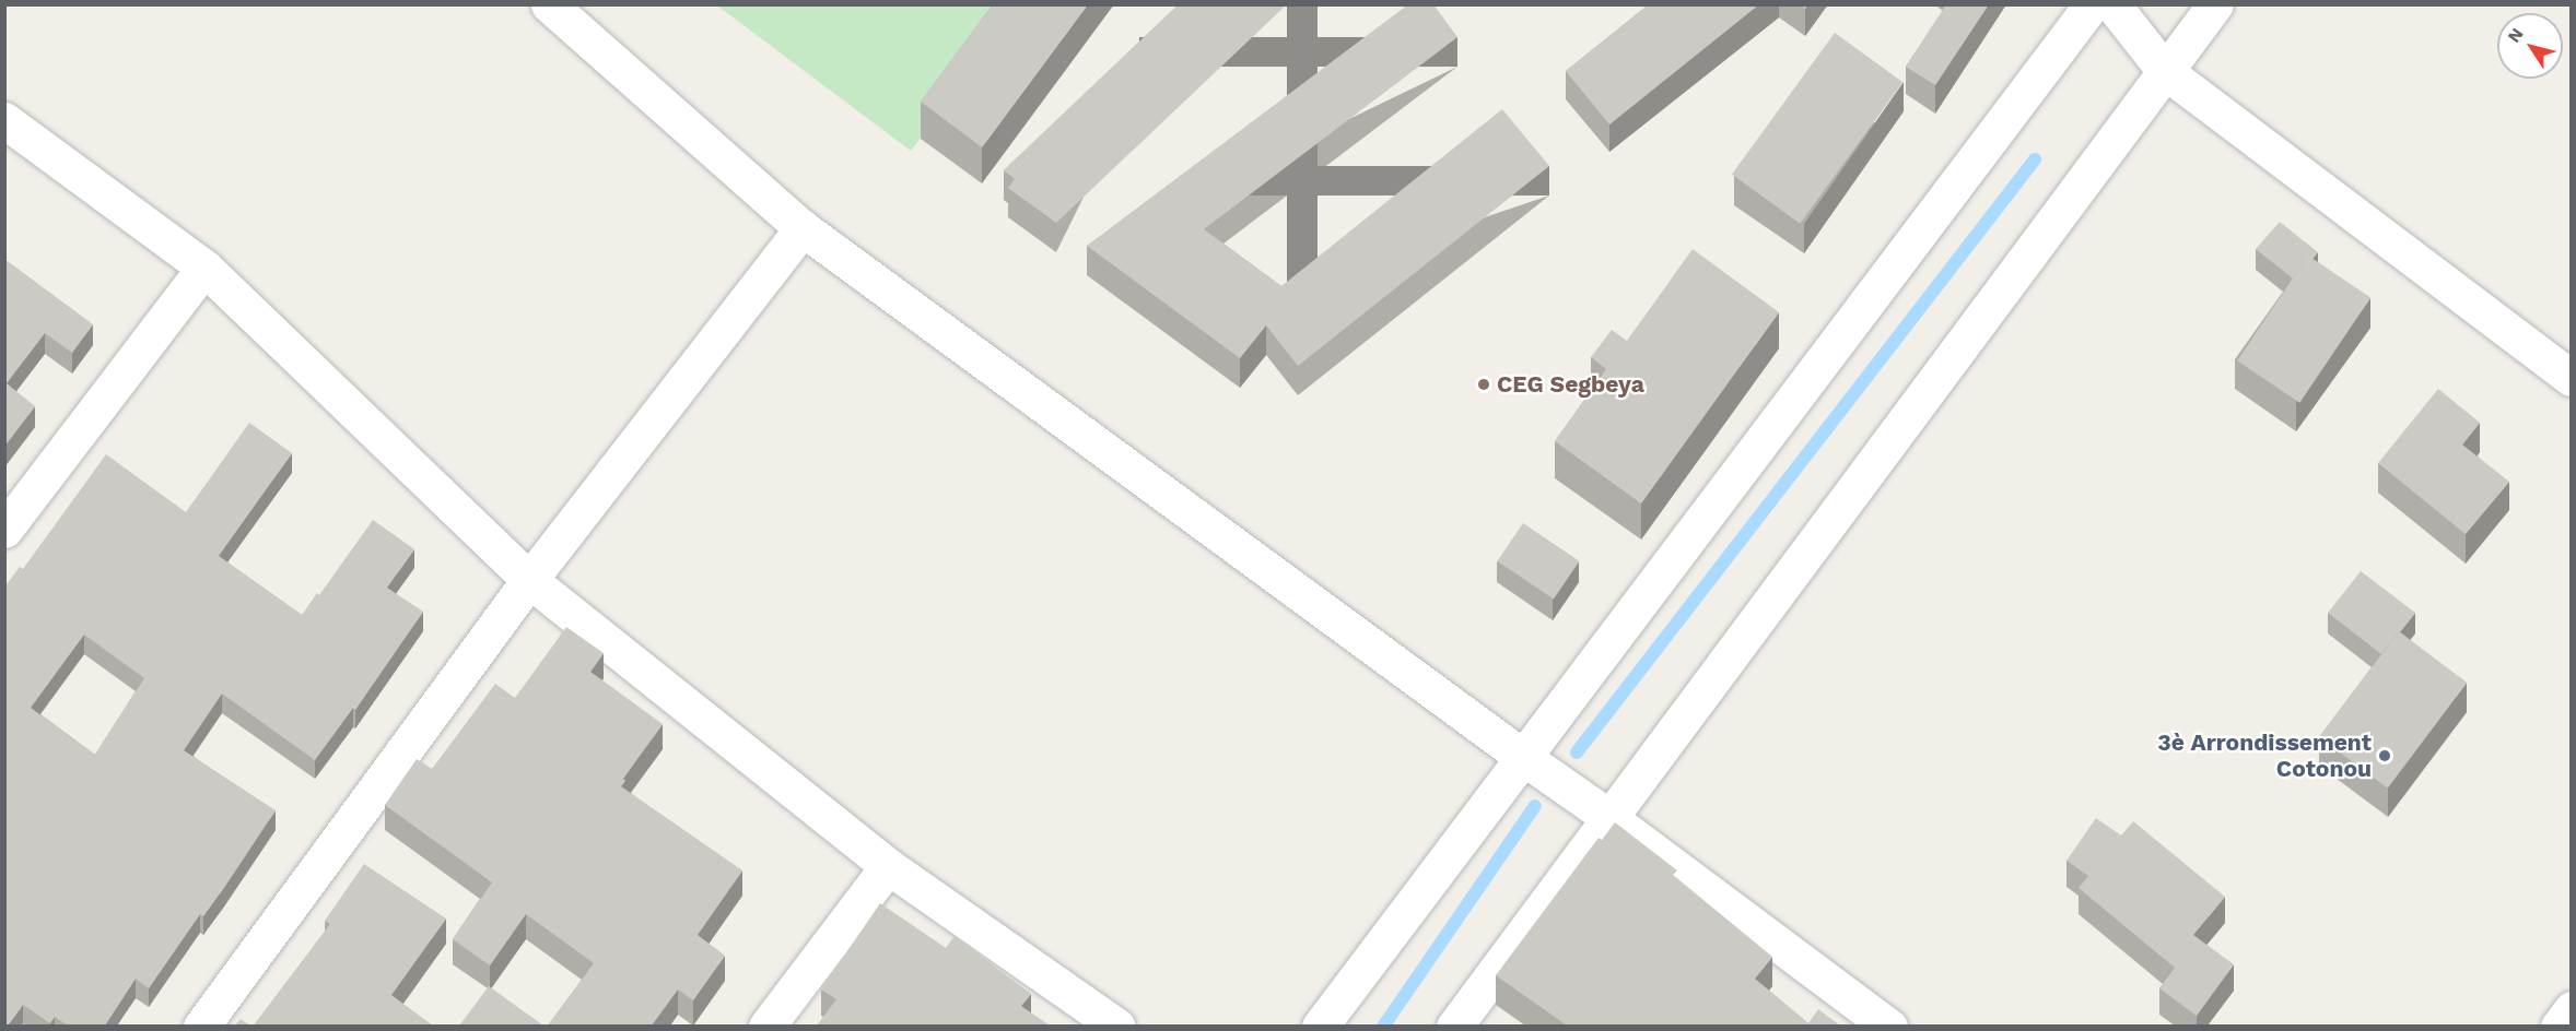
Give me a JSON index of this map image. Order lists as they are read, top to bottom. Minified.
{"places":["CEG Segbeya","3è Arrondissement Cotonou"],"north":"top left"}
